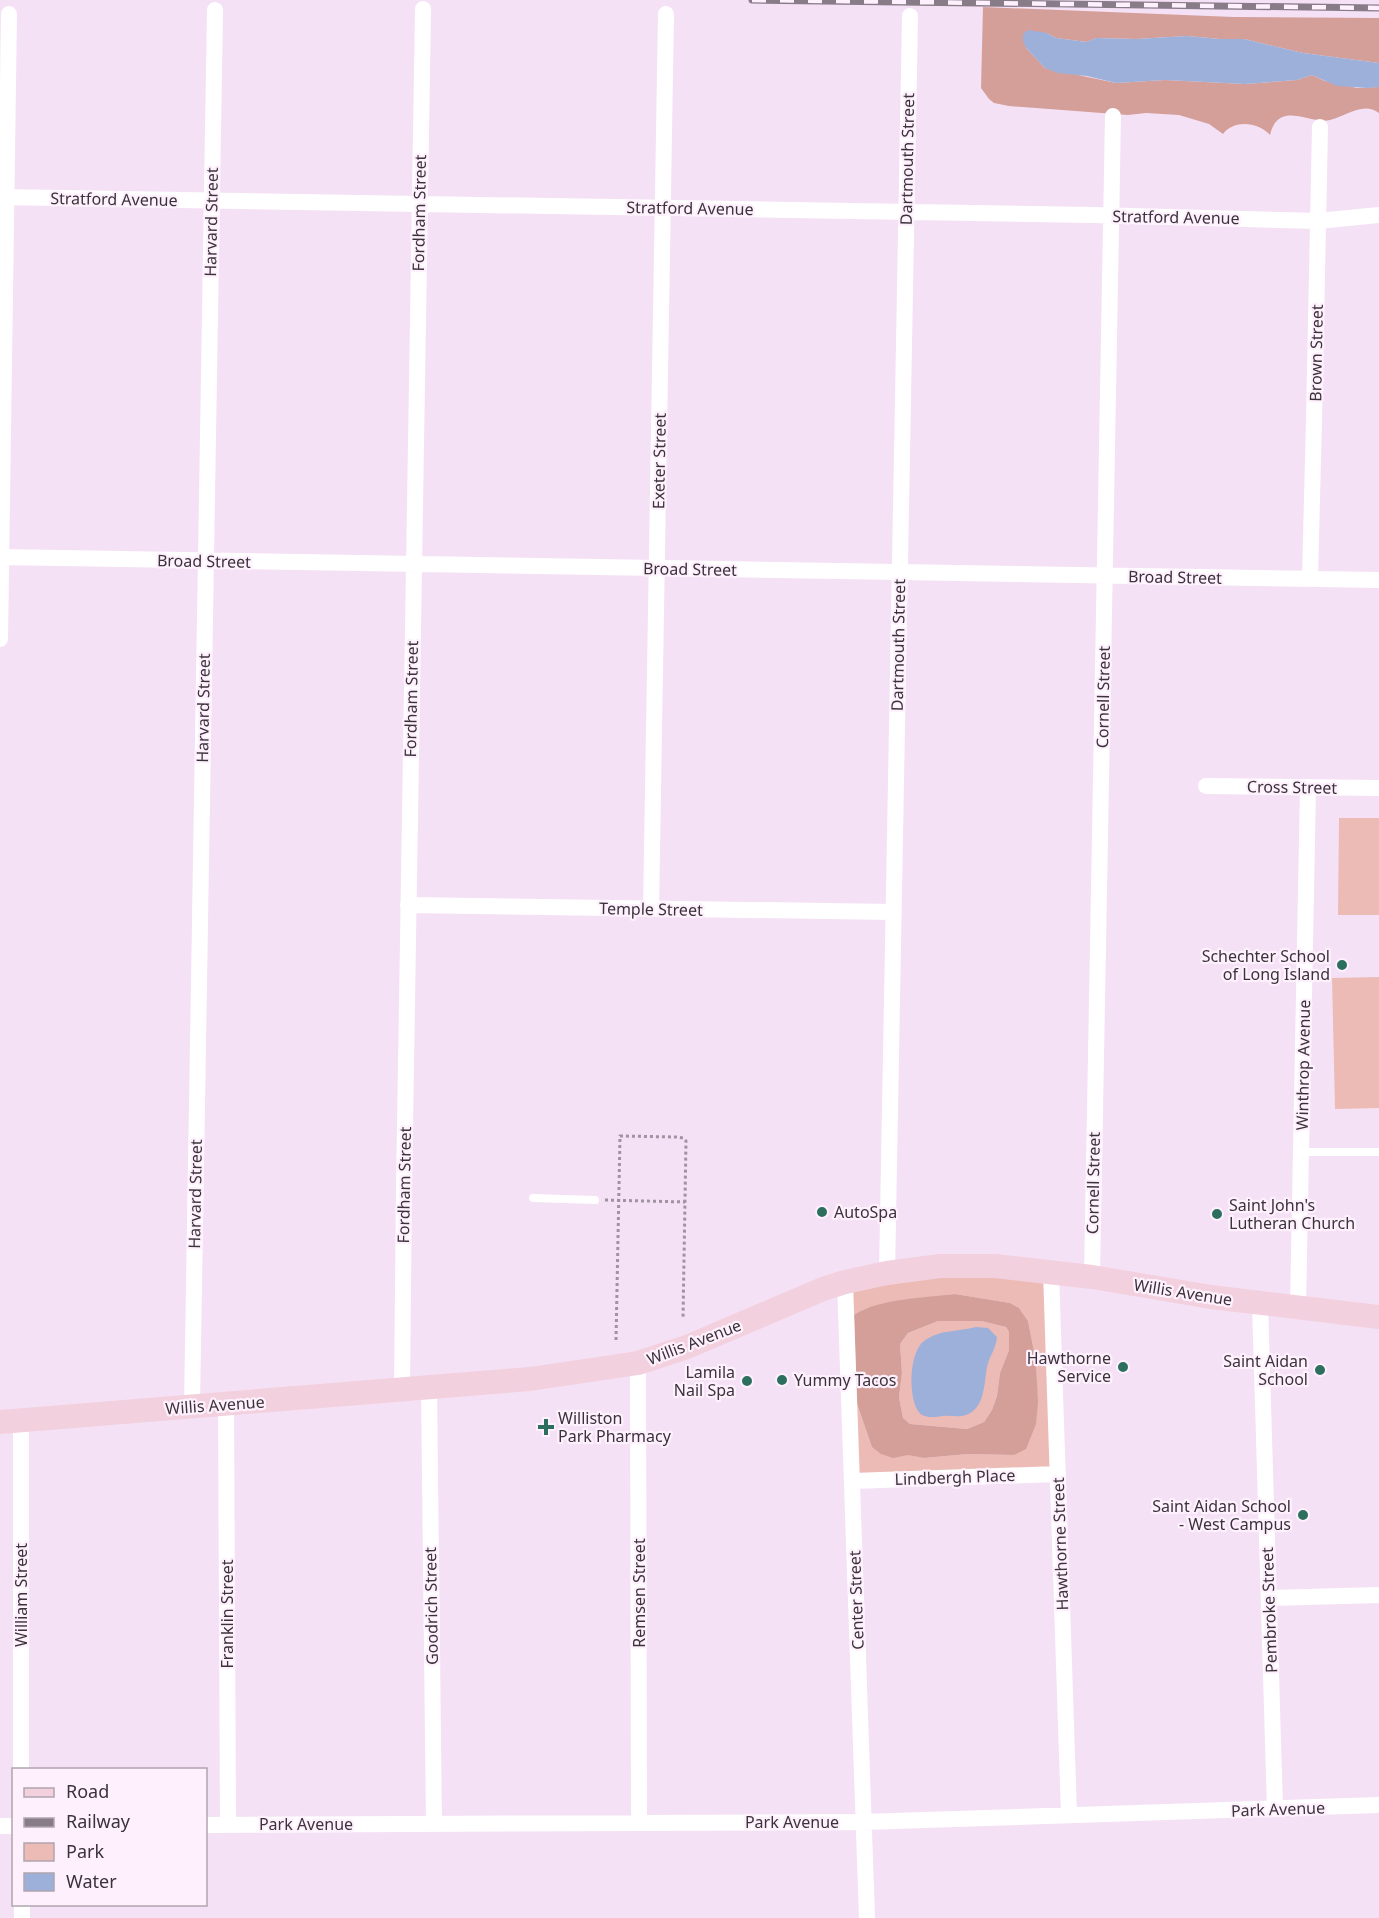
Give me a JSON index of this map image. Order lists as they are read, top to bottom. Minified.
{"streets":{"main road":["Willis Avenue"],"street":["Dartmouth Street","Stratford Avenue","Fordham Street","Harvard Street","Brown Street","Exeter Street","Broad Street","Cornell Street","Cross Street","Temple Street","Winthrop Avenue","Lindbergh Place","Hawthorne Street","Remsen Street","William Street","Center Street","Goodrich Street","Pembroke Street","Franklin Street","Park Avenue"]},"crossings":[["Dartmouth Street","Stratford Avenue"],["Dartmouth Street","Broad Street"],["Dartmouth Street","Temple Street"],["Dartmouth Street","Willis Avenue"],["Stratford Avenue","Fordham Street"],["Stratford Avenue","Harvard Street"],["Stratford Avenue","Brown Street"],["Stratford Avenue","Exeter Street"],["Stratford Avenue","Cornell Street"],["Fordham Street","Broad Street"],["Fordham Street","Temple Street"],["Fordham Street","Willis Avenue"],["Harvard Street","Broad Street"],["Harvard Street","Willis Avenue"],["Brown Street","Broad Street"],["Exeter Street","Broad Street"],["Exeter Street","Temple Street"],["Broad Street","Cornell Street"],["Cornell Street","Willis Avenue"],["Cross Street","Winthrop Avenue"],["Winthrop Avenue","Willis Avenue"],["Willis Avenue","Hawthorne Street"],["Willis Avenue","Remsen Street"],["Willis Avenue","William Street"],["Willis Avenue","Center Street"],["Willis Avenue","Goodrich Street"],["Willis Avenue","Pembroke Street"],["Willis Avenue","Franklin Street"],["Lindbergh Place","Hawthorne Street"],["Lindbergh Place","Center Street"],["Hawthorne Street","Park Avenue"],["Remsen Street","Park Avenue"],["Center Street","Park Avenue"],["Goodrich Street","Park Avenue"],["Pembroke Street","Park Avenue"],["Franklin Street","Park Avenue"]],"places":{"other":["Schechter School of Long Island","AutoSpa","Saint John's Lutheran Church","Hawthorne Service","Saint Aidan School","Yummy Tacos","Lamila Nail Spa","Saint Aidan School - West Campus"],"health":["Williston Park Pharmacy"]},"legend":["Road","Railway","Park","Water"]}
